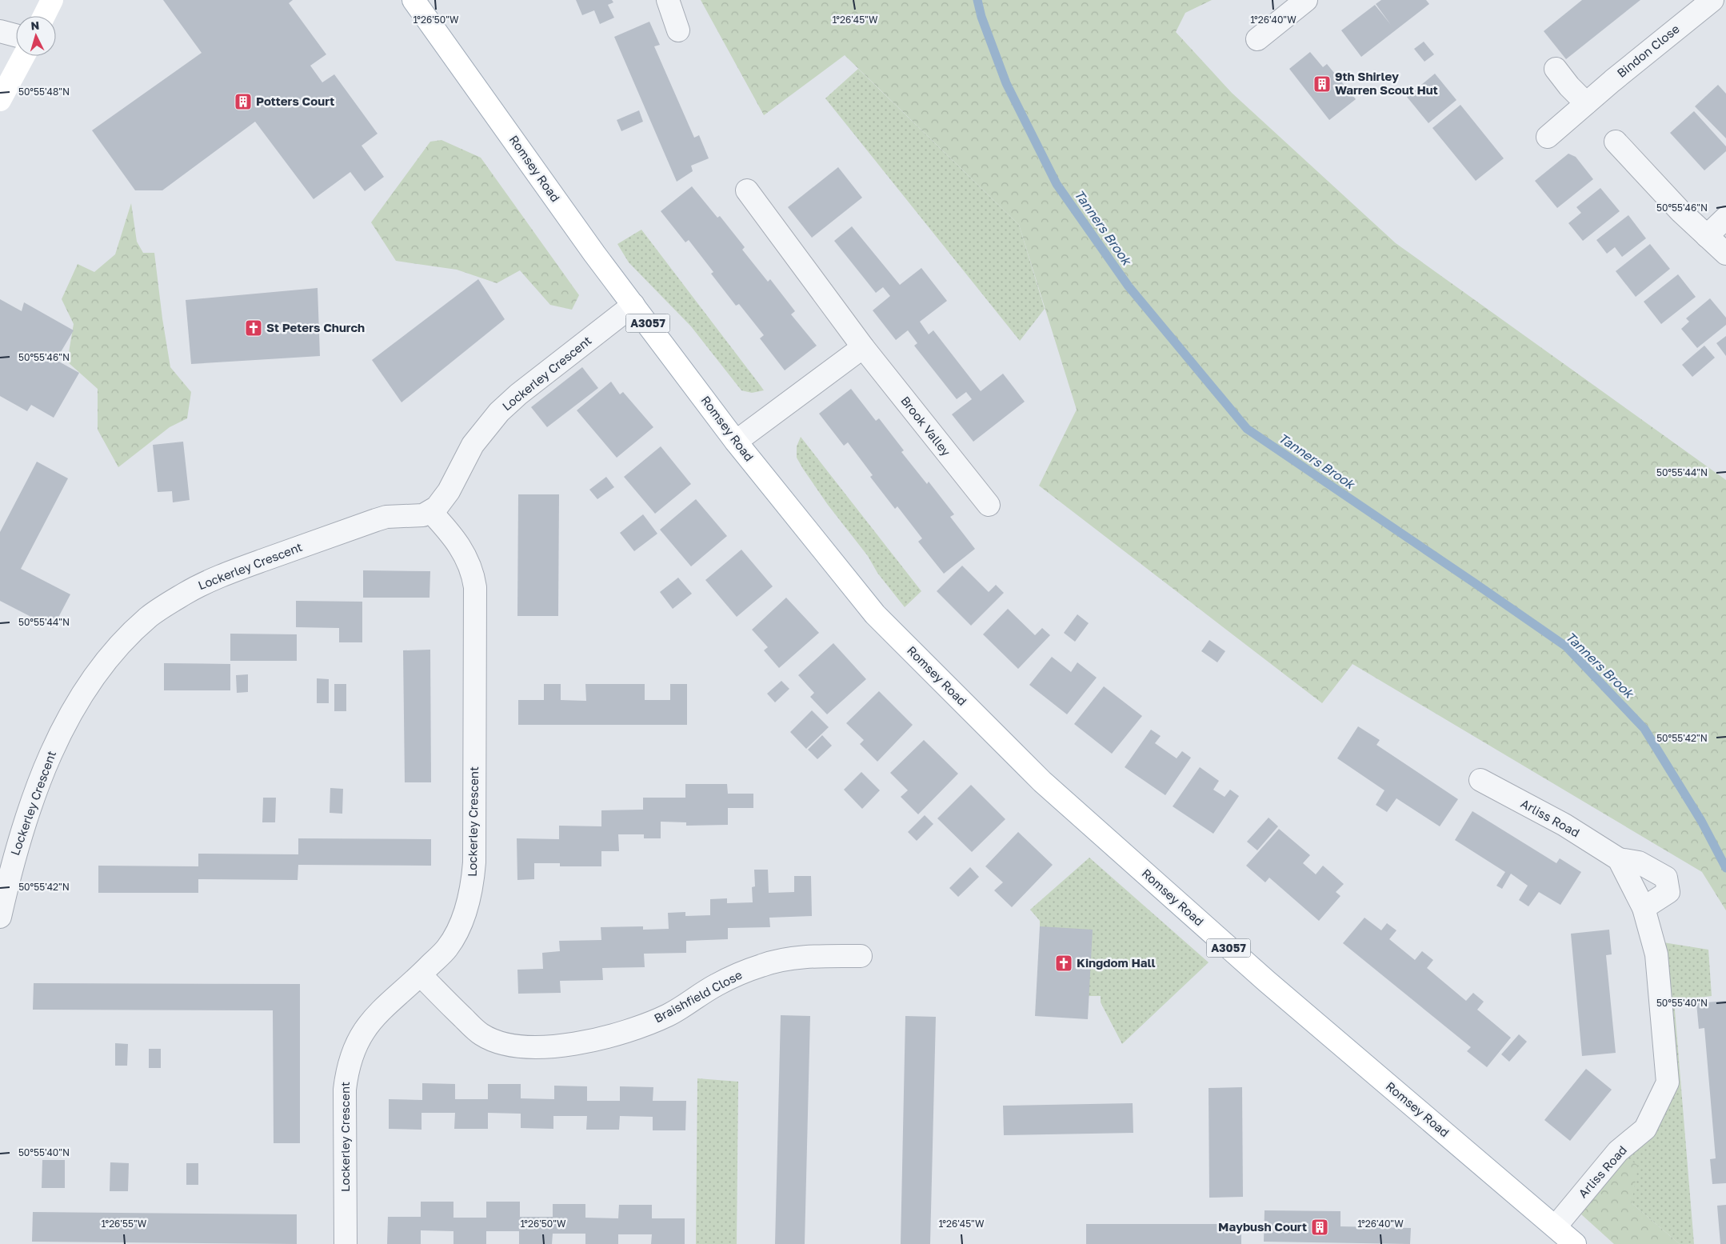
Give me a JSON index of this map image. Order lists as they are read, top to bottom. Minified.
{"streets":{"main road":["Romsey Road","A3057"],"street":["Bindon Close","Lockerley Crescent","Brook Valley","Arliss Road","Braishfield Close"]},"crossings":[["Romsey Road","Lockerley Crescent"],["Romsey Road","Arliss Road"],["Lockerley Crescent","Braishfield Close"]],"water":["Tanners Brook"],"places":{"building":["9th Shirley Warren Scout Hut","Potters Court","Maybush Court"],"church":["St Peters Church","Kingdom Hall"]},"north":"top","coordinates":["1°26'50\"W","1°26'45\"W","1°26'40\"W","50°55'48\"N","50°55'46\"N","50°55'44\"N","50°55'42\"N","50°55'40\"N","1°26'55\"W"]}
